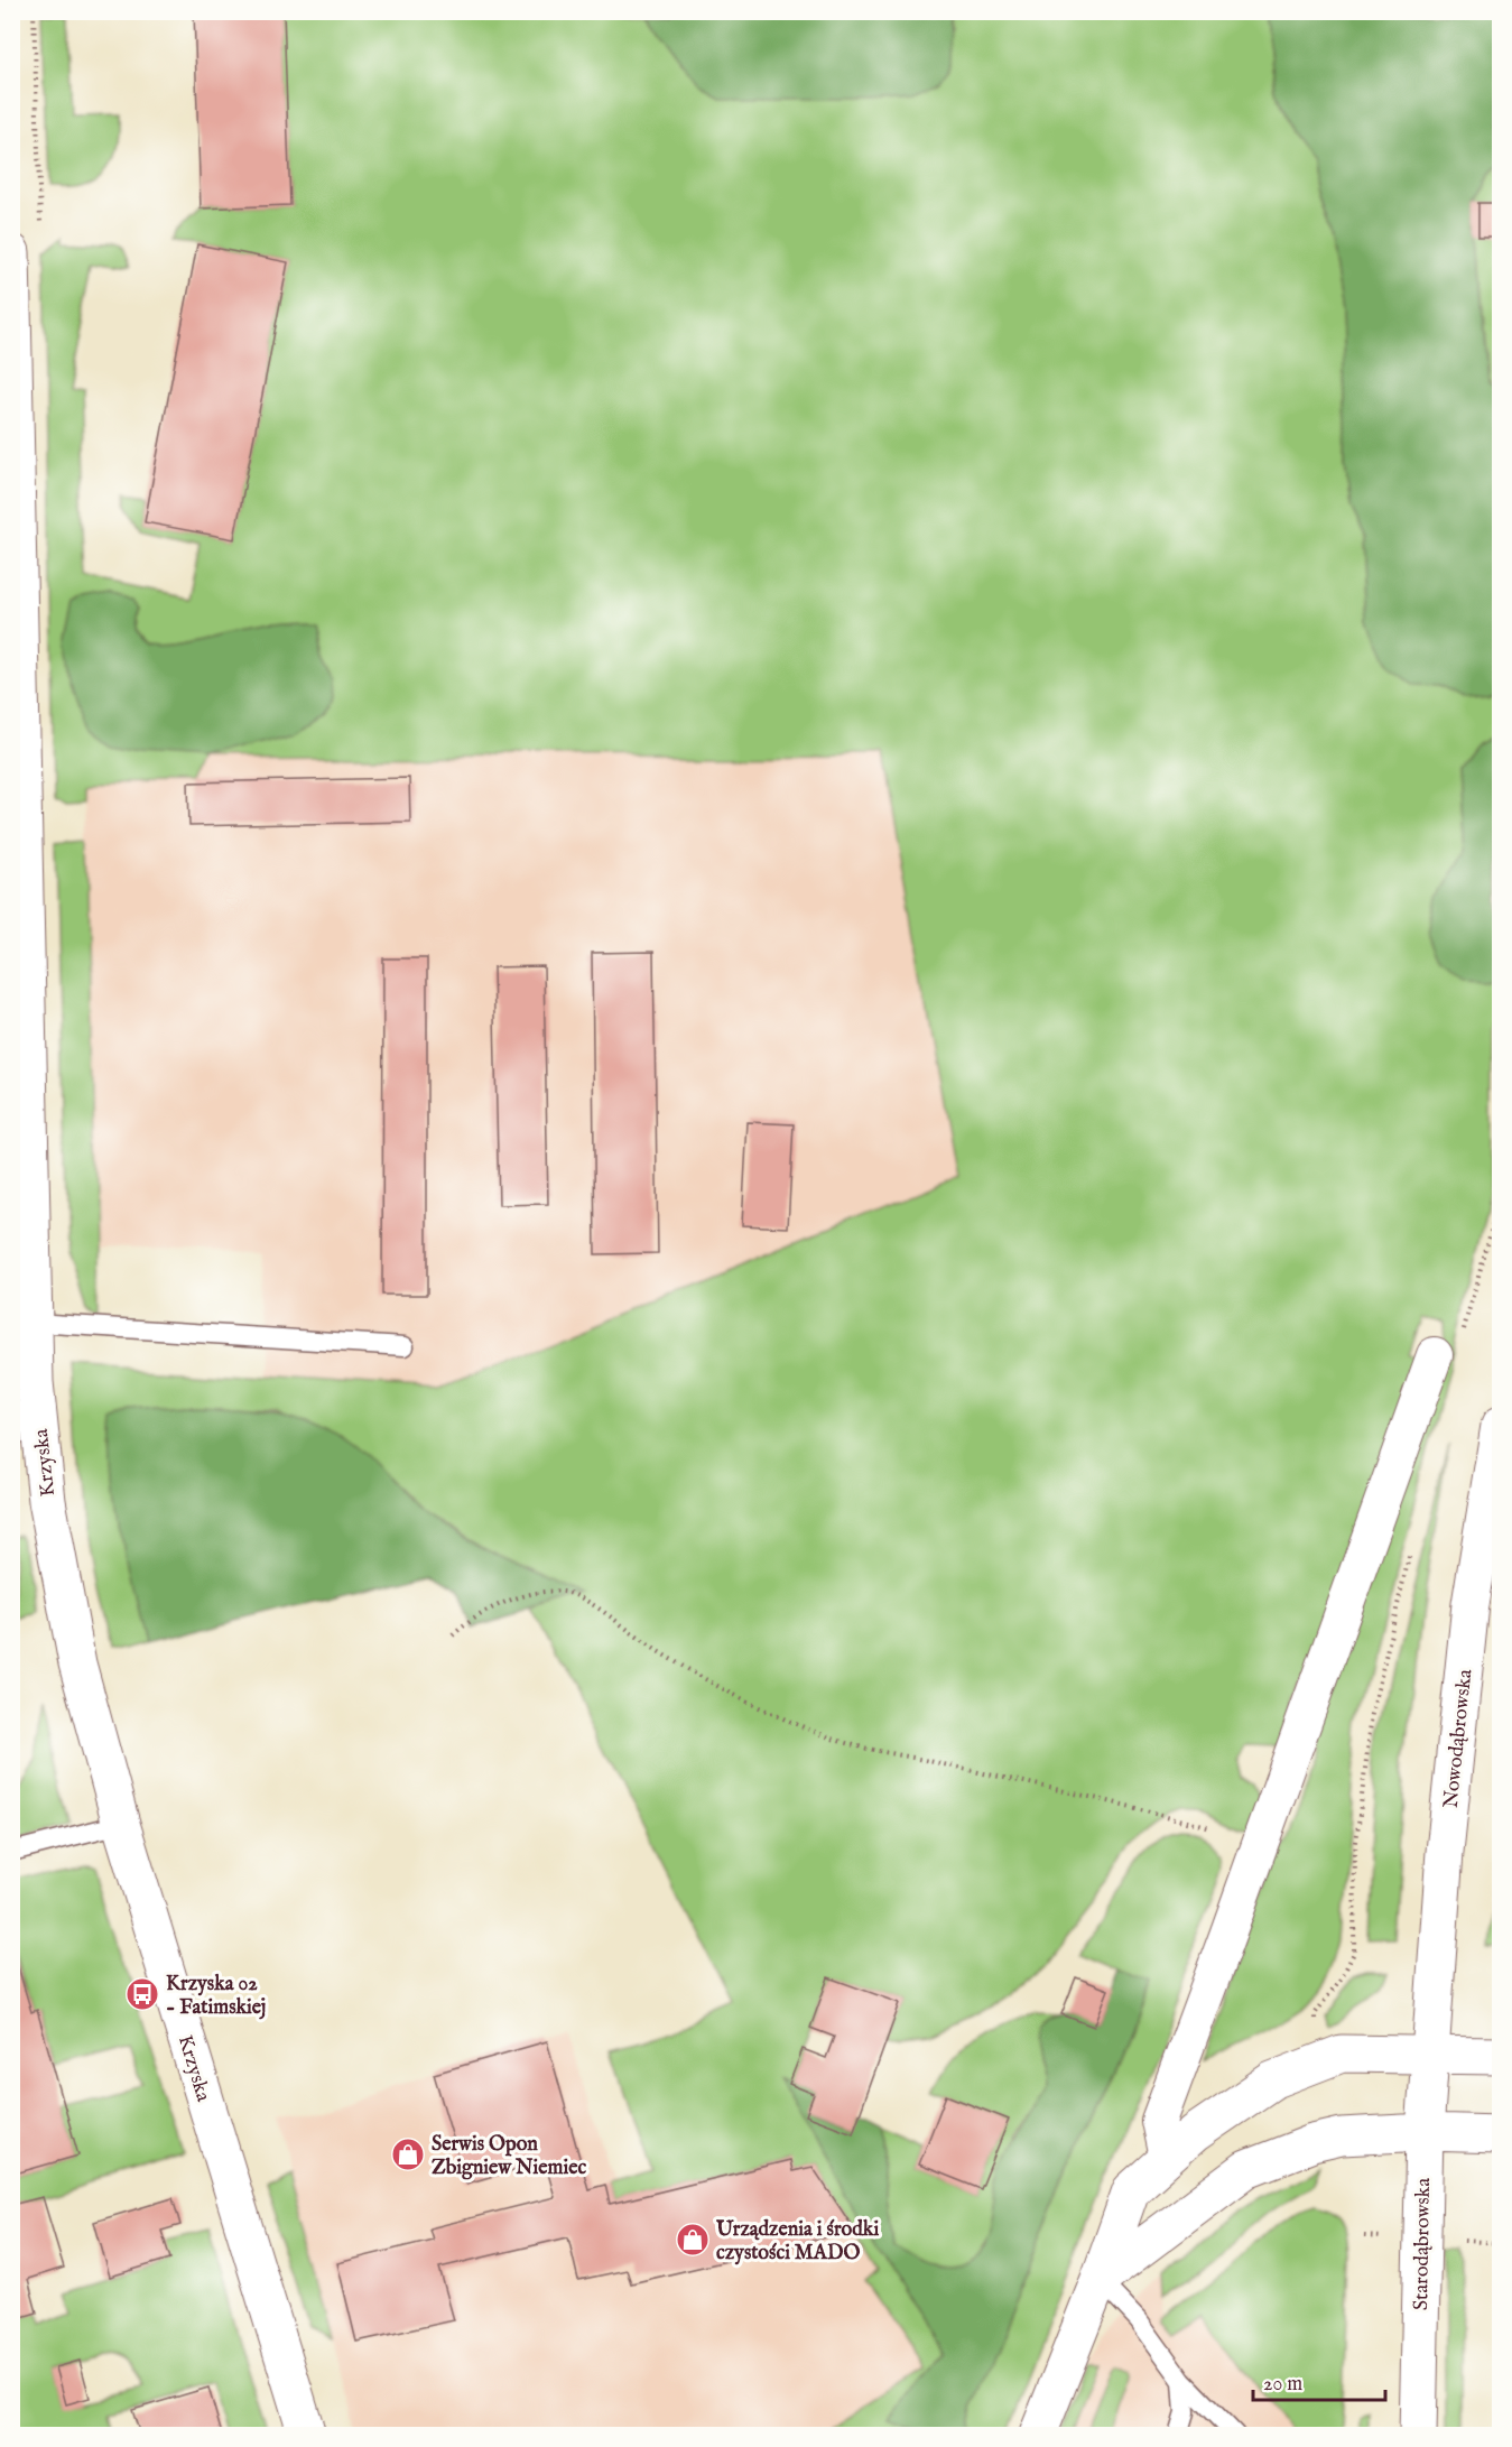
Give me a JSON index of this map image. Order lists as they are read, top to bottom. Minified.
{"streets":{"street":["Krzyska","Nowodąbrowska","Starodąbrowska"]},"crossings":[["Nowodąbrowska","Starodąbrowska"]],"places":{"bus stop":["Krzyska 02 - Fatimskiej"],"shop":["Serwis Opon Zbigniew Niemiec","Urządzenia i środki czystości MADO"]},"scale_bar":"20 m"}
